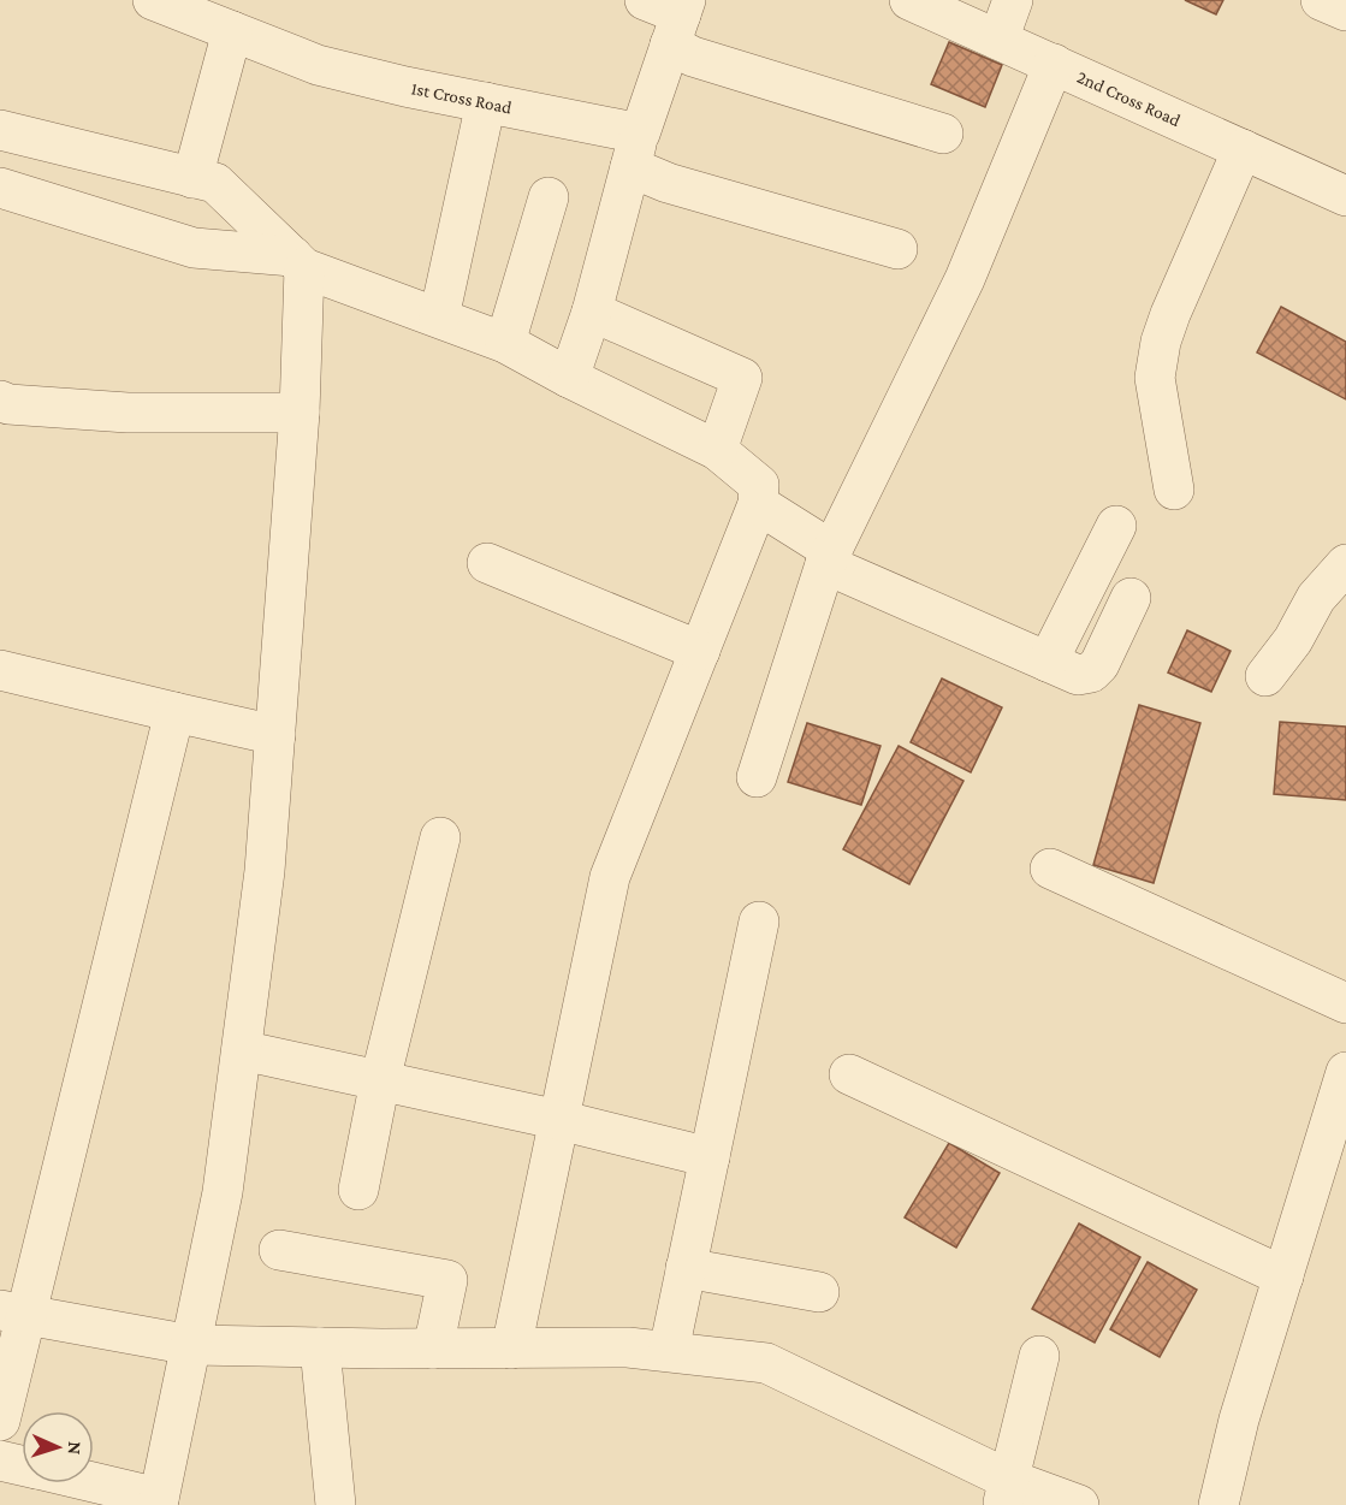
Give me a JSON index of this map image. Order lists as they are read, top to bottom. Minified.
{"streets":{"street":["1st Cross Road","2nd Cross Road"]},"north":"right"}
